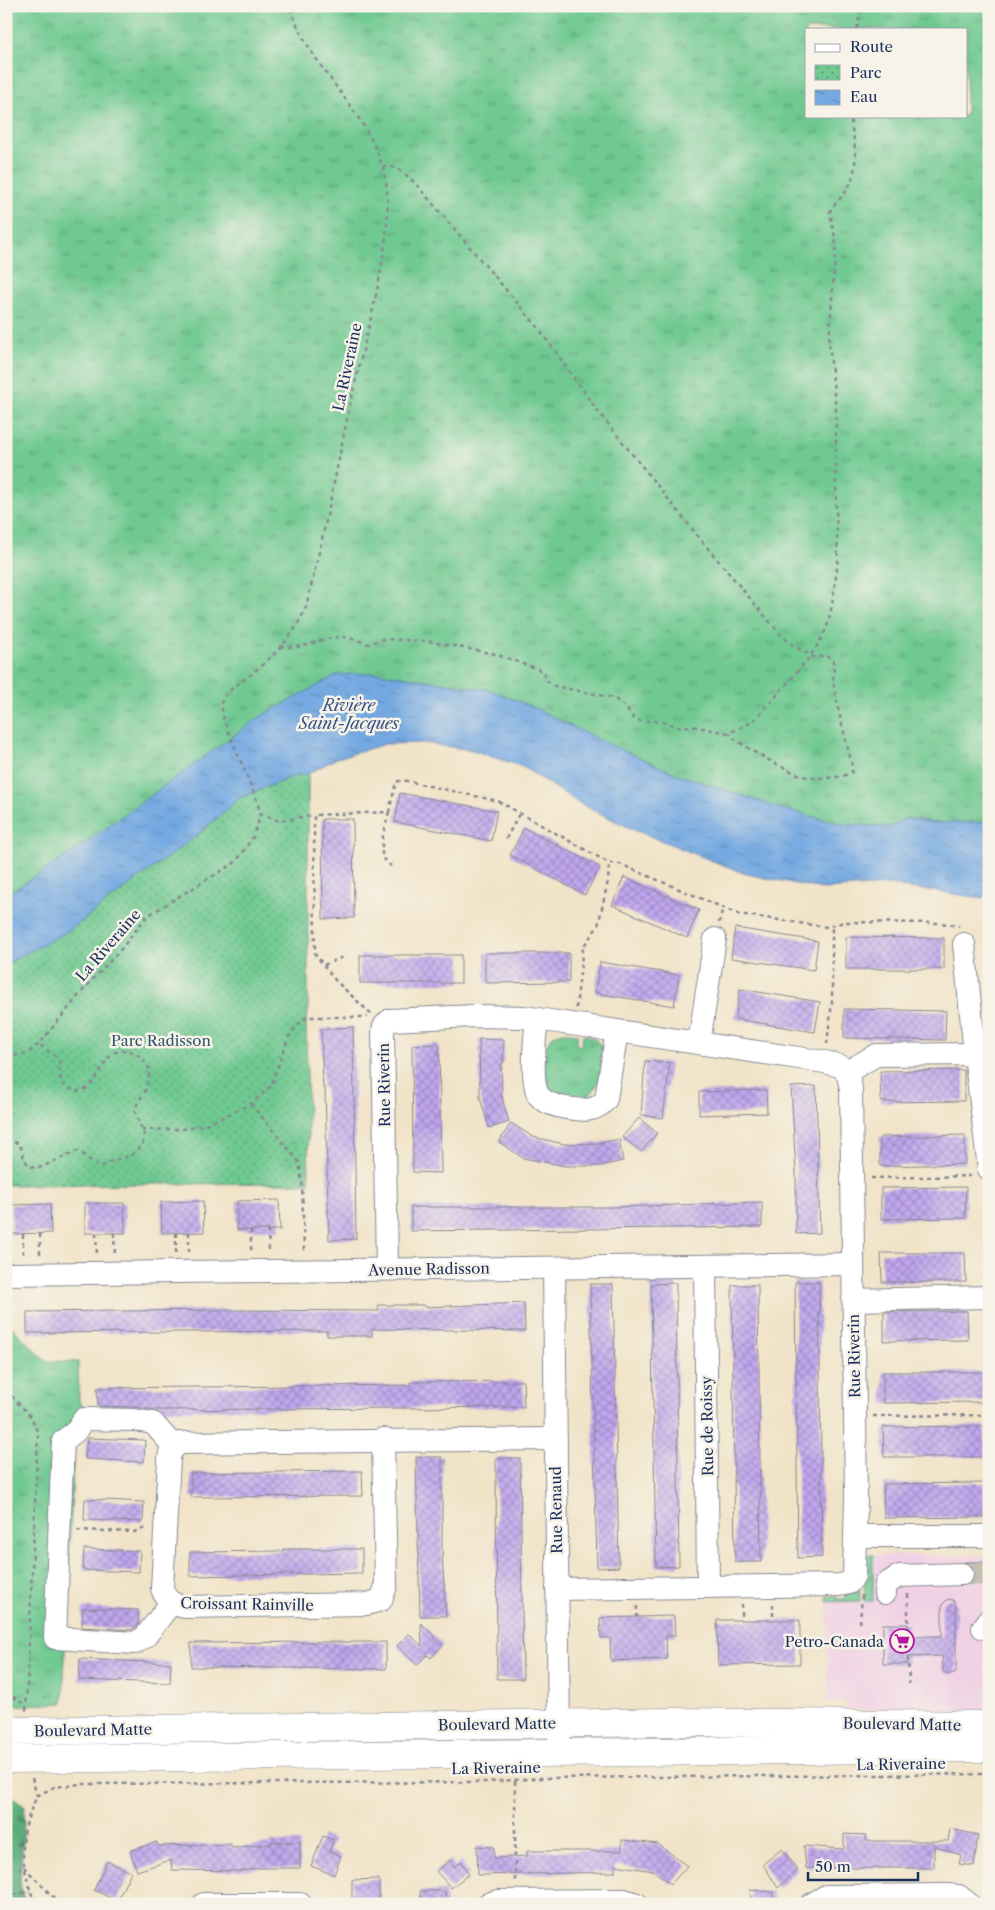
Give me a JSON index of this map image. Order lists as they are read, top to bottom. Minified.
{"streets":{"main road":["Boulevard Matte"],"street":["Rue Riverin","Avenue Radisson","Rue de Roissy","Rue Renaud","Croissant Rainville"],"path":["La Riveraine"]},"crossings":[["Rue Riverin","Avenue Radisson"],["Rue Riverin","Rue de Roissy"],["Rue Riverin","Rue Renaud"],["Avenue Radisson","Rue de Roissy"],["Avenue Radisson","Rue Renaud"],["Rue Renaud","Boulevard Matte"]],"water":["Rivière Saint-Jacques"],"parks":["Parc Radisson"],"places":{"supermarket":["Petro-Canada"]},"legend":["Route","Parc","Eau"],"scale_bar":"50 m"}
